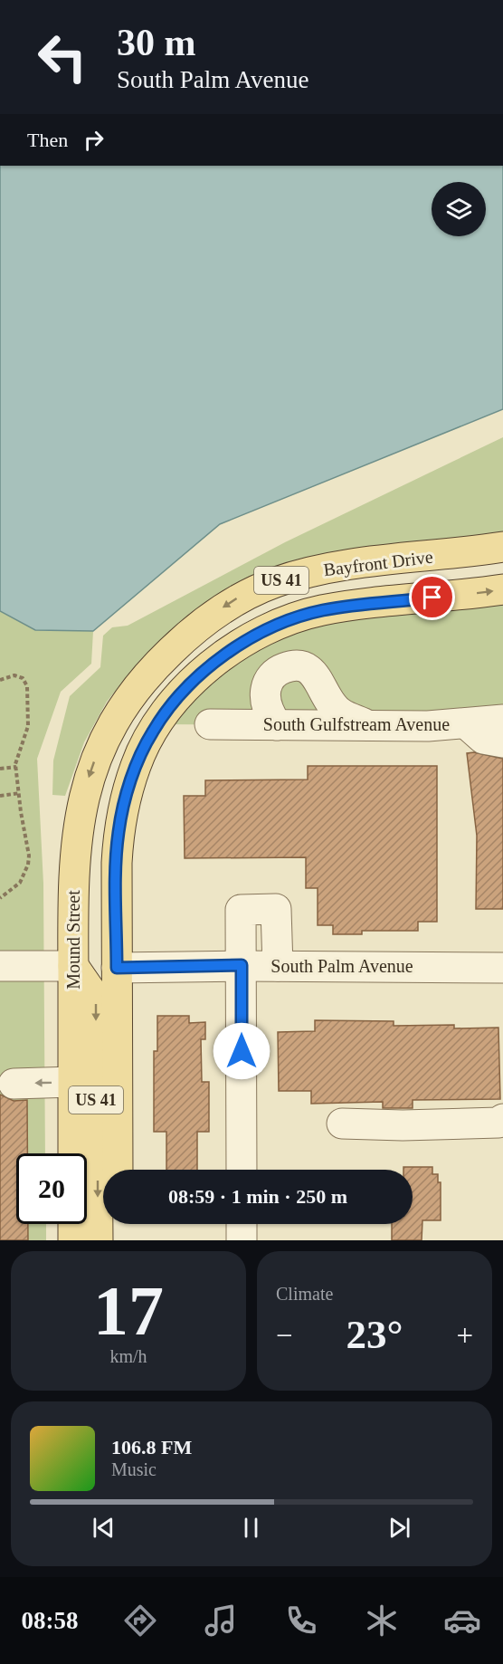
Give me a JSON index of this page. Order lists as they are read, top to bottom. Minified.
{"streets":{"main road":["Bayfront Drive","US 41","Mound Street"],"street":["South Gulfstream Avenue","South Palm Avenue"]},"crossings":[["Bayfront Drive","Mound Street"],["US 41","Mound Street"],["US 41","South Palm Avenue"]],"one_way":["Bayfront Drive","Mound Street"],"page":{"turn":["30 m","South Palm Avenue"],"then":"Then","limit":"20","trip":"08:59 · 1 min · 250 m","tile":[["17","km/h"],"Climate"],"heat":["−","23°","+"],"song":["106.8 FM","Music"],"tabs":"08:58"}}
